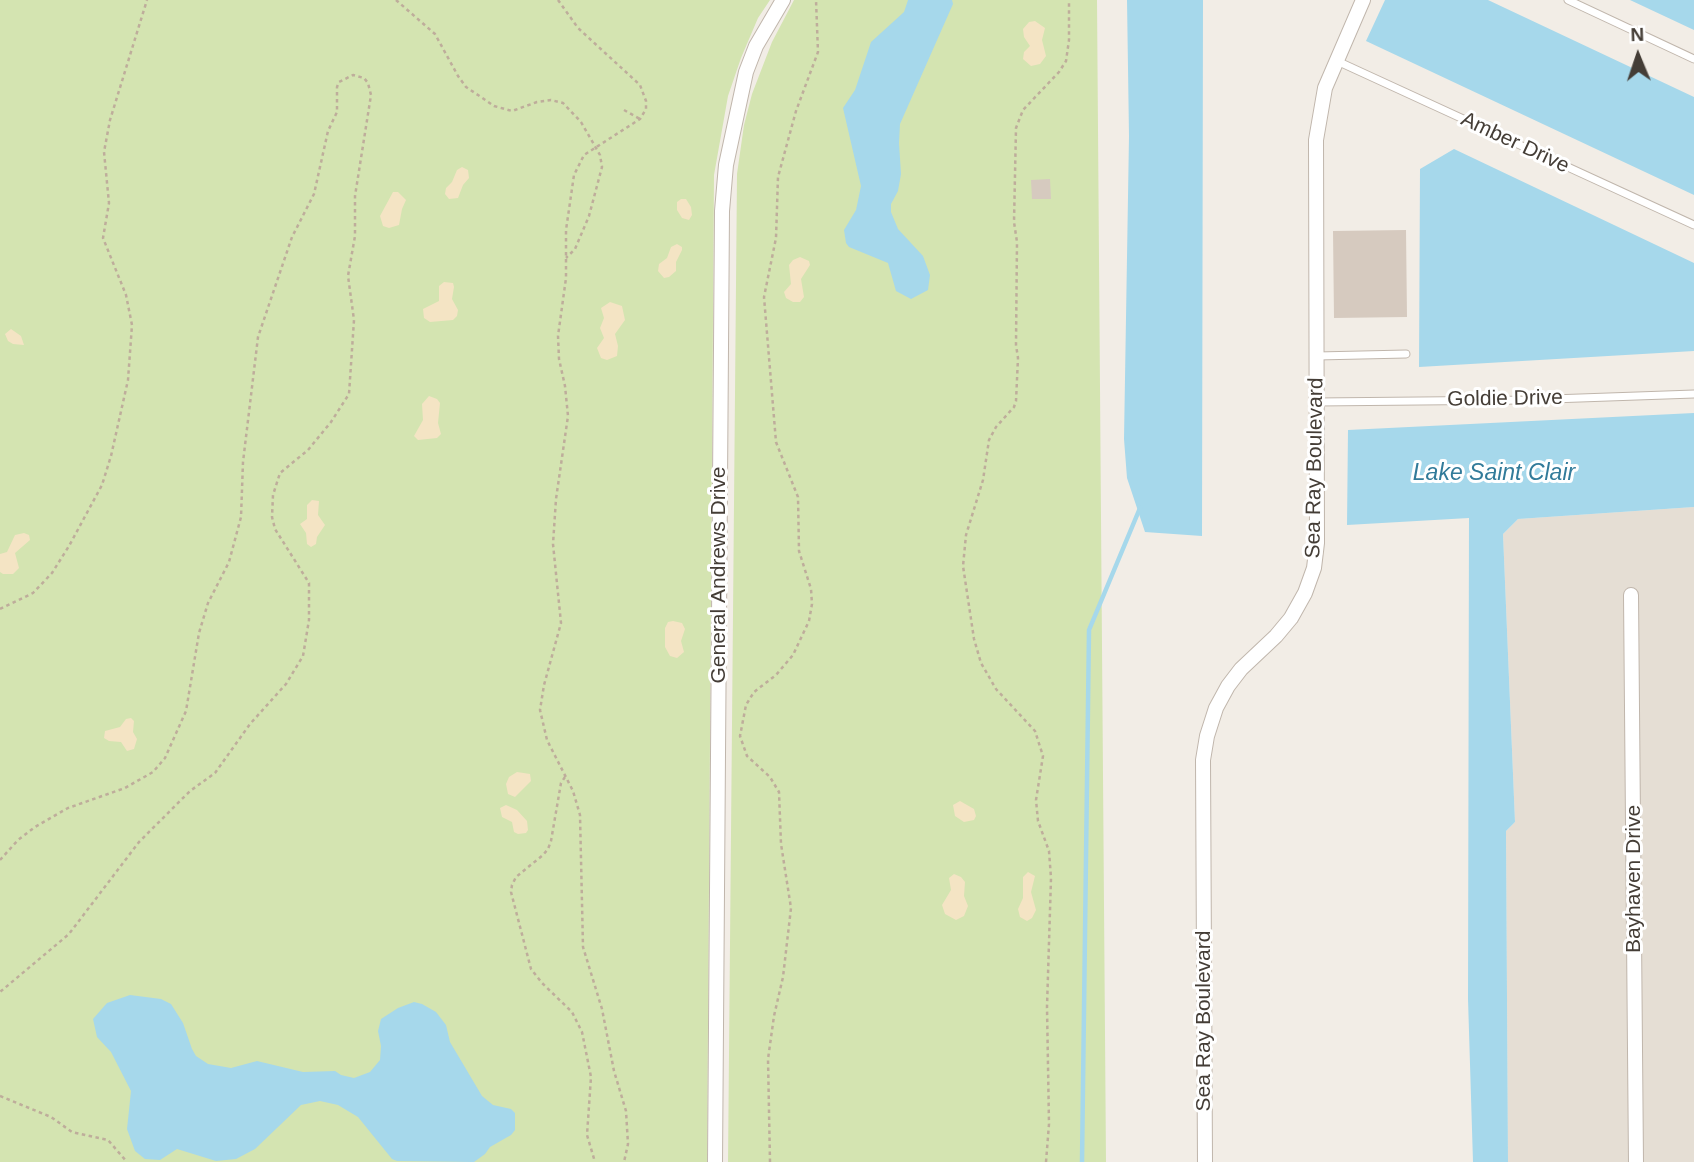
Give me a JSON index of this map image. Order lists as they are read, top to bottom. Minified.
{"streets":{"street":["Sea Ray Boulevard","General Andrews Drive","Bayhaven Drive"],"lane":["Amber Drive","Goldie Drive"]},"crossings":[["Amber Drive","Sea Ray Boulevard"],["Goldie Drive","Sea Ray Boulevard"]],"water":["Lake Saint Clair"],"north":"top"}
